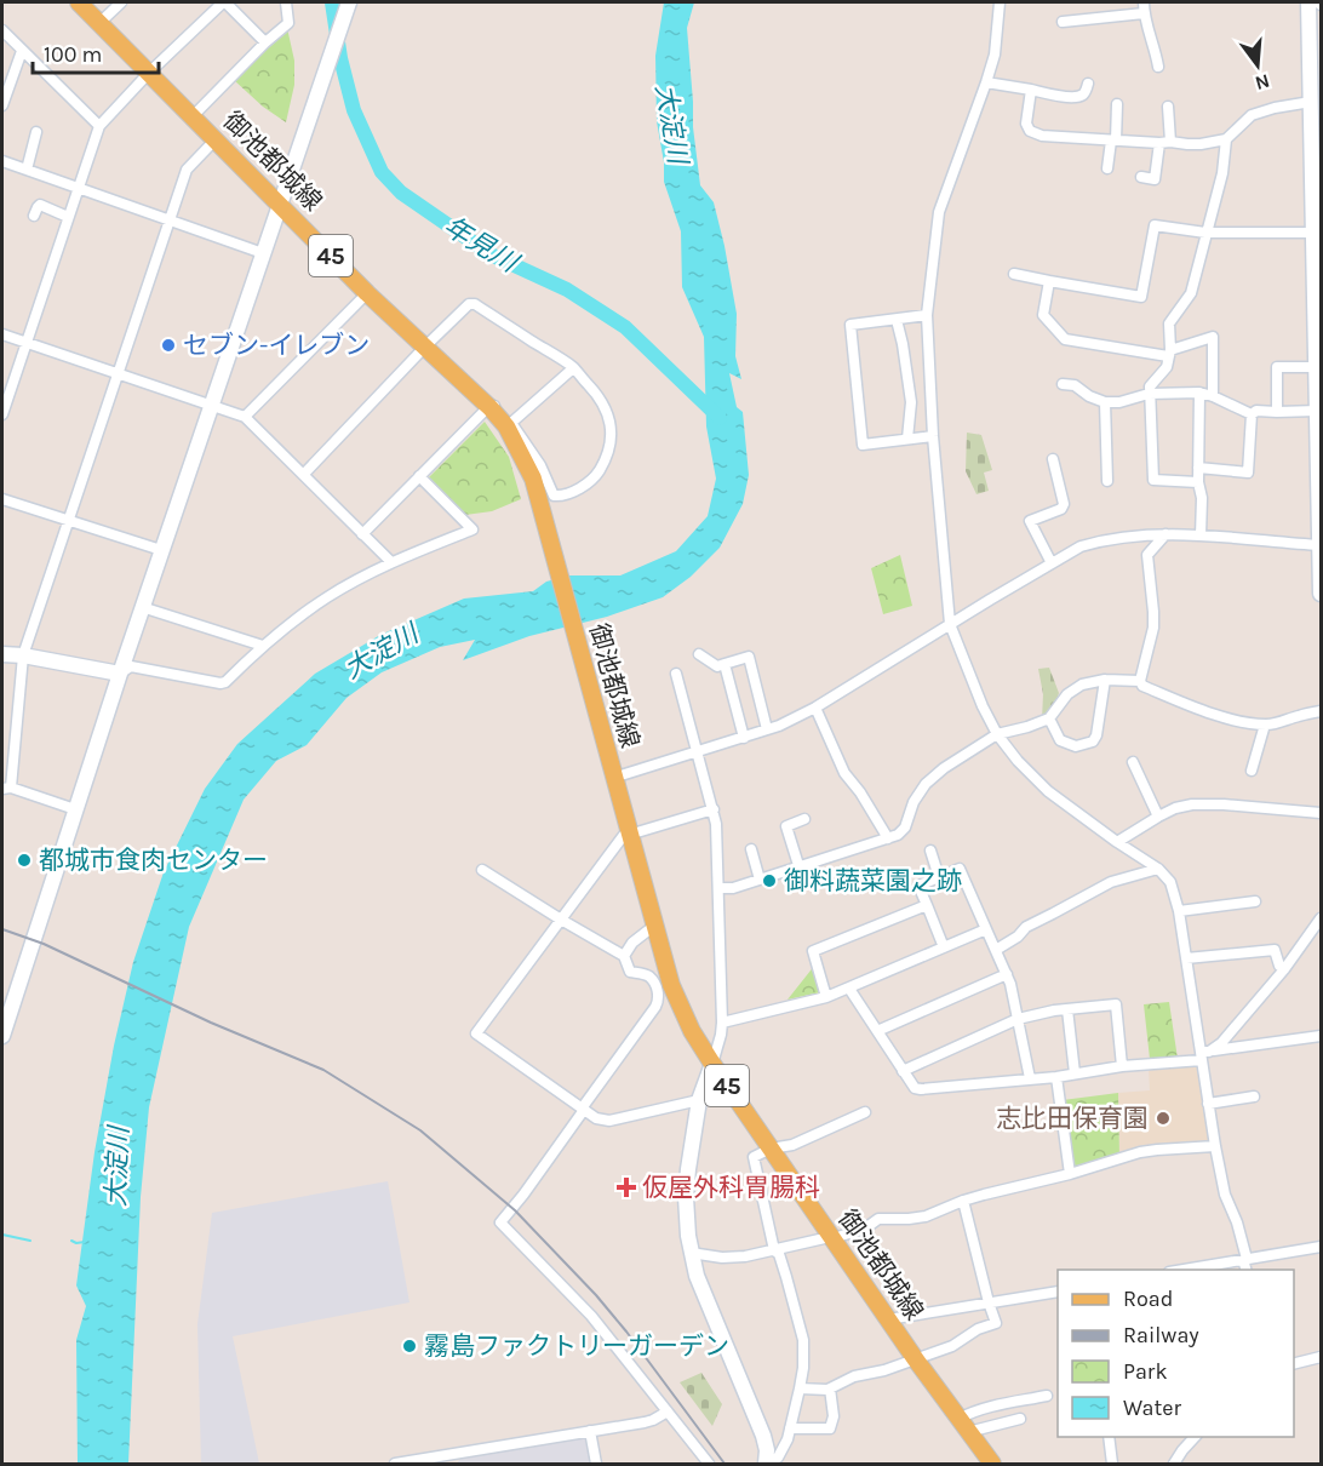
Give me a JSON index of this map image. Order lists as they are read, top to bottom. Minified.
{"streets":{"main road":["御池都城線","45"]},"water":["大淀川","年見川"],"places":{"other":["セブン-イレブン","都城市食肉センター","御料蔬菜園之跡","志比田保育園","霧島ファクトリーガーデン"],"health":["仮屋外科胃腸科"]},"legend":["Road","Railway","Park","Water"],"scale_bar":"100 m","north":"bottom"}
